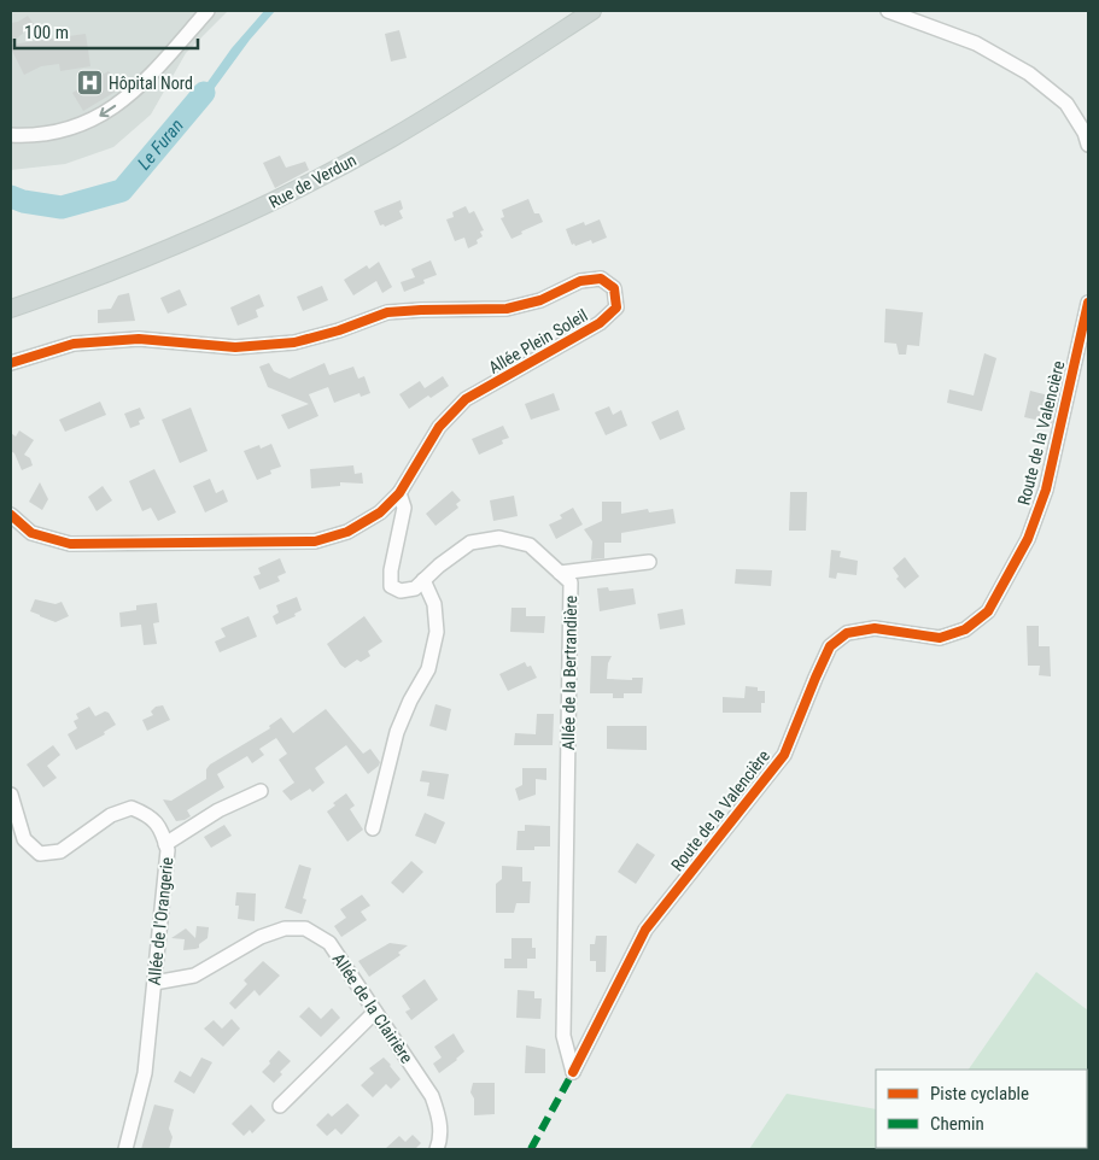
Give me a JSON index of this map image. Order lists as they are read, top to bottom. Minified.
{"streets":{"main road":["Rue de Verdun"],"street":["Allée Plein Soleil","Route de la Valencière","Allée de la Bertrandière","Allée de l'Orangerie","Allée de la Clairière"]},"crossings":[["Allée Plein Soleil","Allée de la Bertrandière"],["Route de la Valencière","Allée de la Bertrandière"],["Allée de l'Orangerie","Allée de la Clairière"]],"water":["Le Furan"],"places":{"hospital":["Hôpital Nord"]},"legend":["Piste cyclable","Chemin"],"scale_bar":"100 m"}
